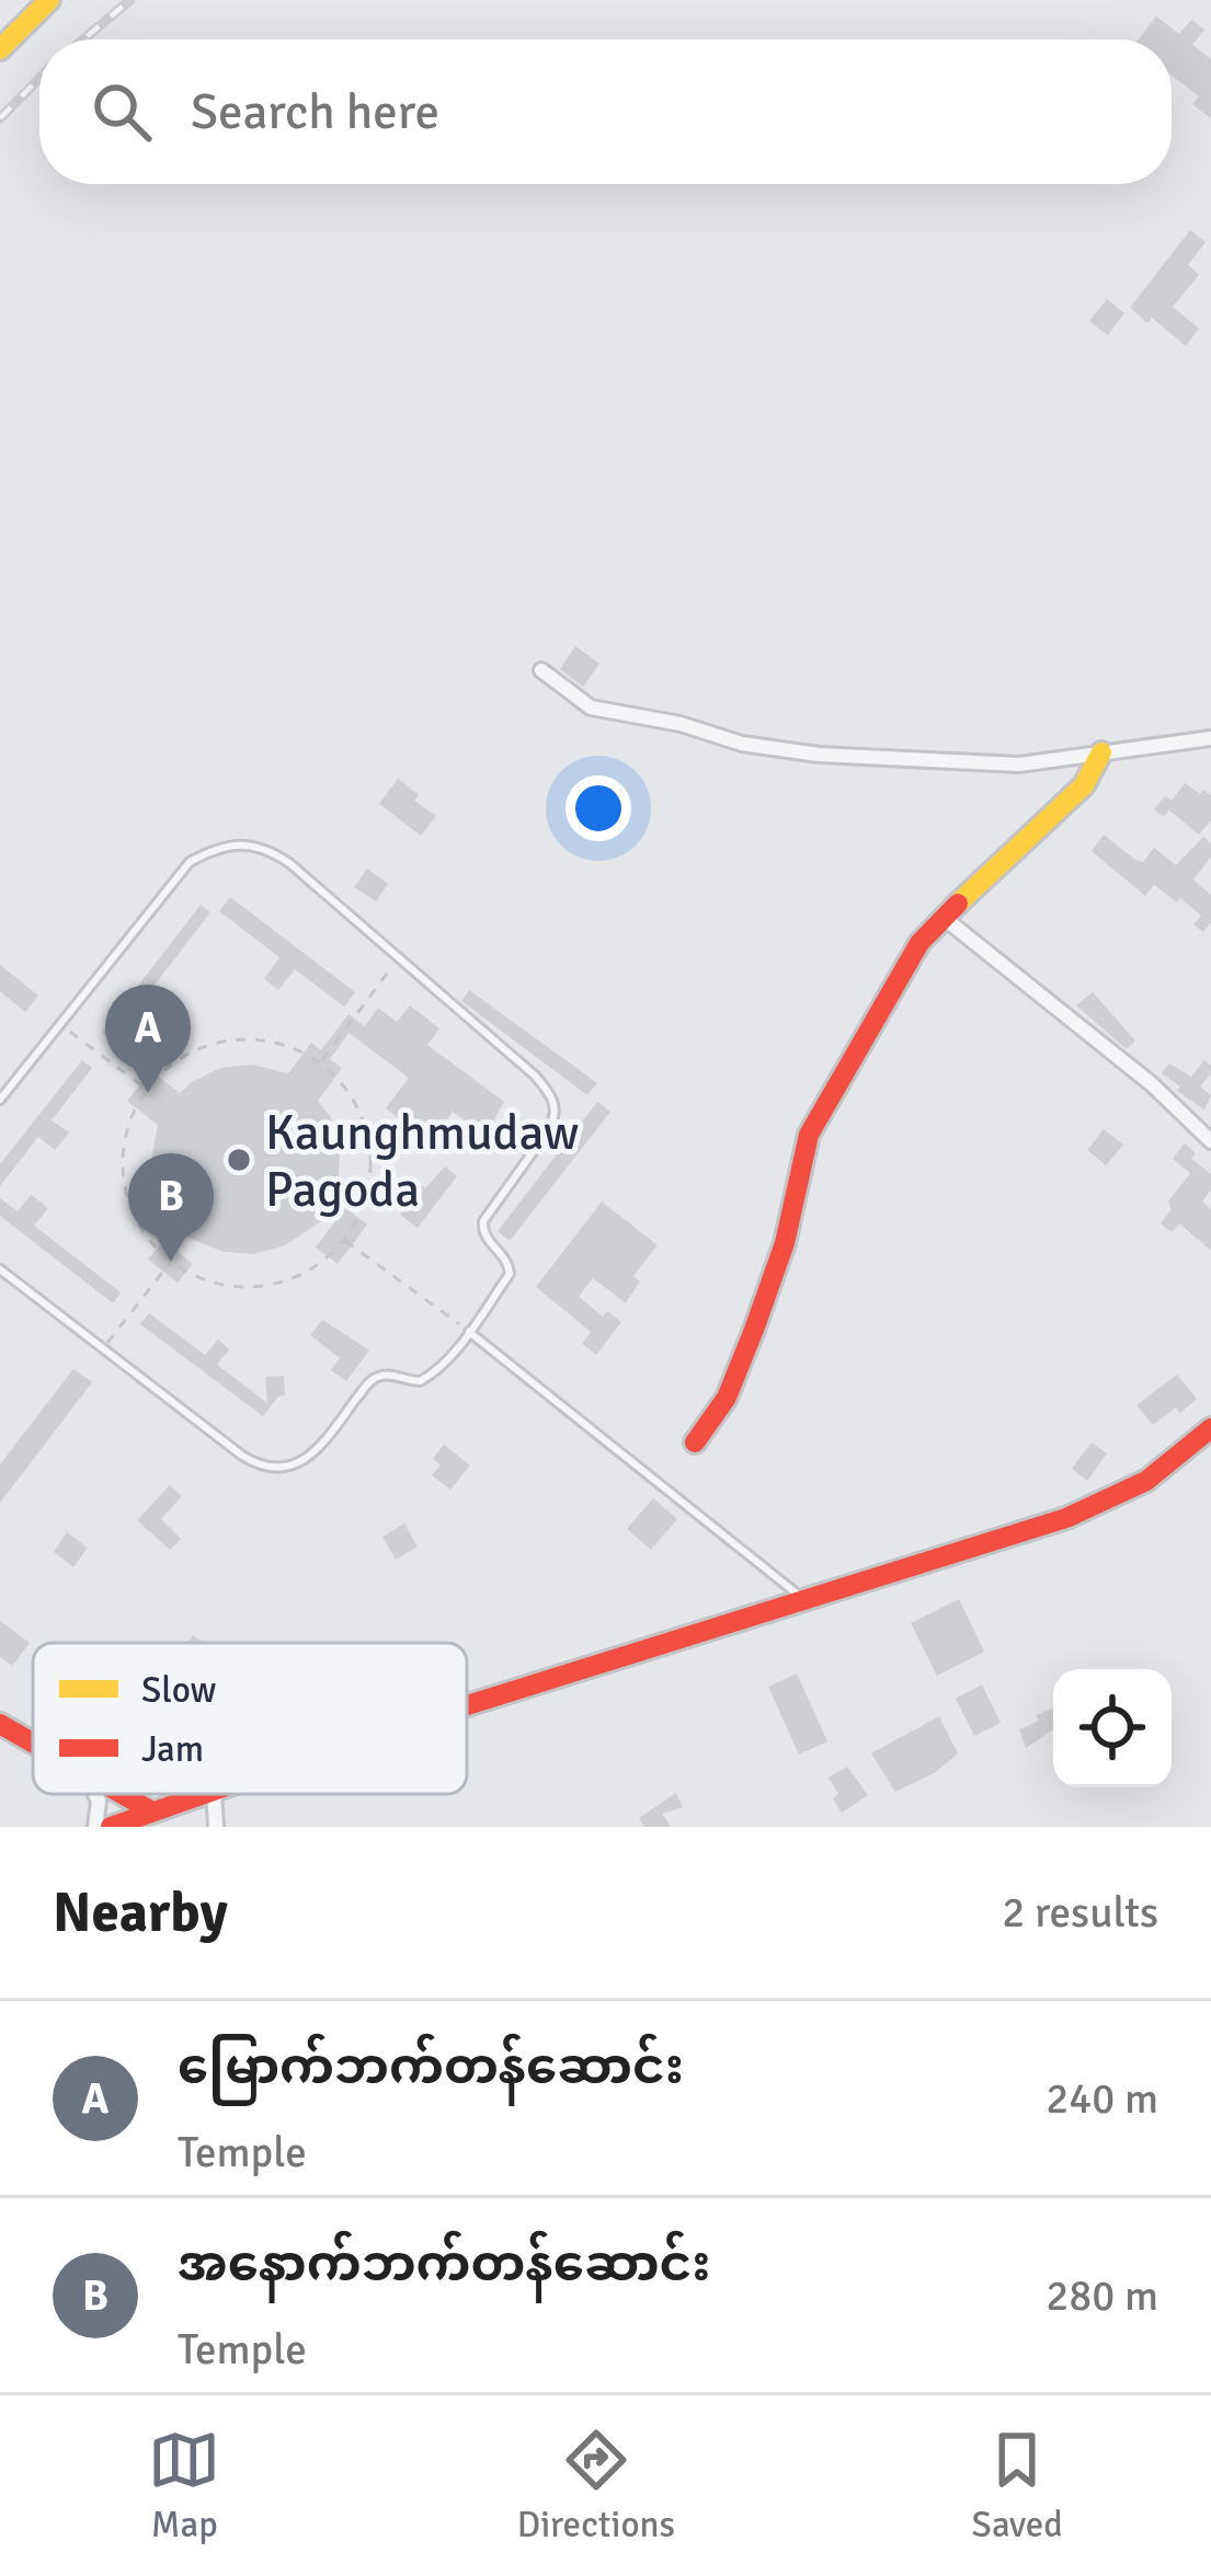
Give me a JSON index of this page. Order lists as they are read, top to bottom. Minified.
{"places":["Kaunghmudaw Pagoda"],"legend":["Slow","Jam"],"page":{"search":"Search here","pins":["A","B"],"heading":["Nearby","2 results"],"list":[{"mark":"A","name":"မြောက်ဘက်တန်ဆောင်း","note":"Temple","value":"240 m"},{"mark":"B","name":"အနောက်ဘက်တန်ဆောင်း","note":"Temple","value":"280 m"}],"nav":["Map","Directions","Saved"]}}
